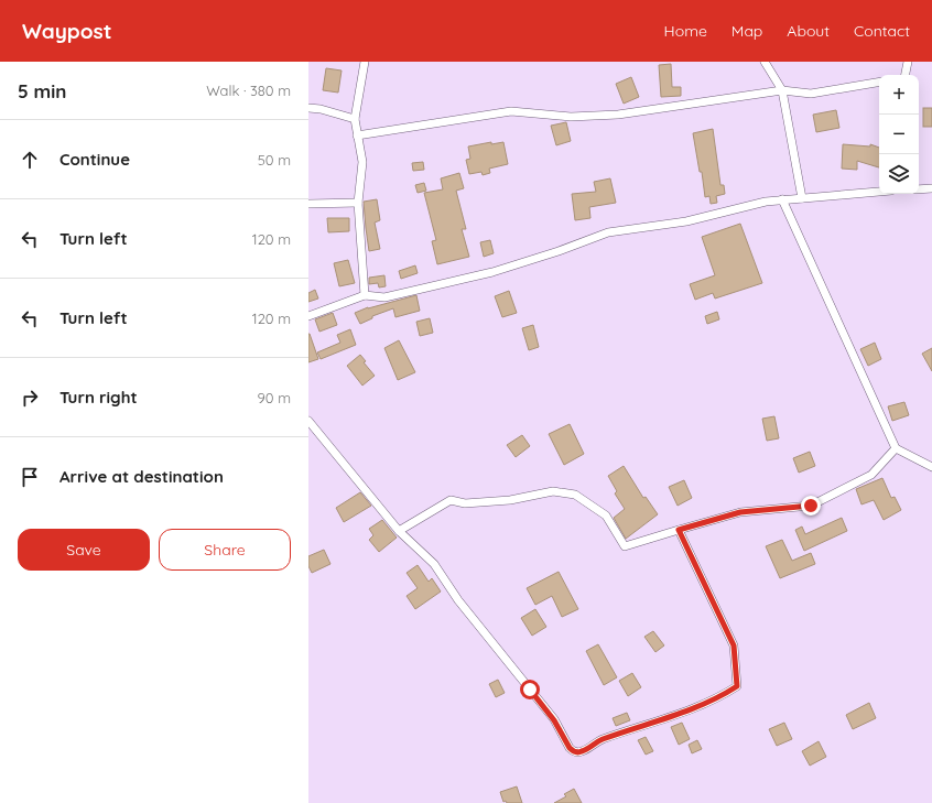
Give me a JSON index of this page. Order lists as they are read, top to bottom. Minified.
{"page":{"header":"Waypost","nav":["Home","Map","About","Contact"],"heading":["5 min","Walk · 380 m"],"map_buttons":["+","−"],"list":[["Continue","50 m"],["Turn left","120 m"],["Turn left","120 m"],["Turn right","90 m"],"Arrive at destination"],"buttons":["Save","Share"]}}
